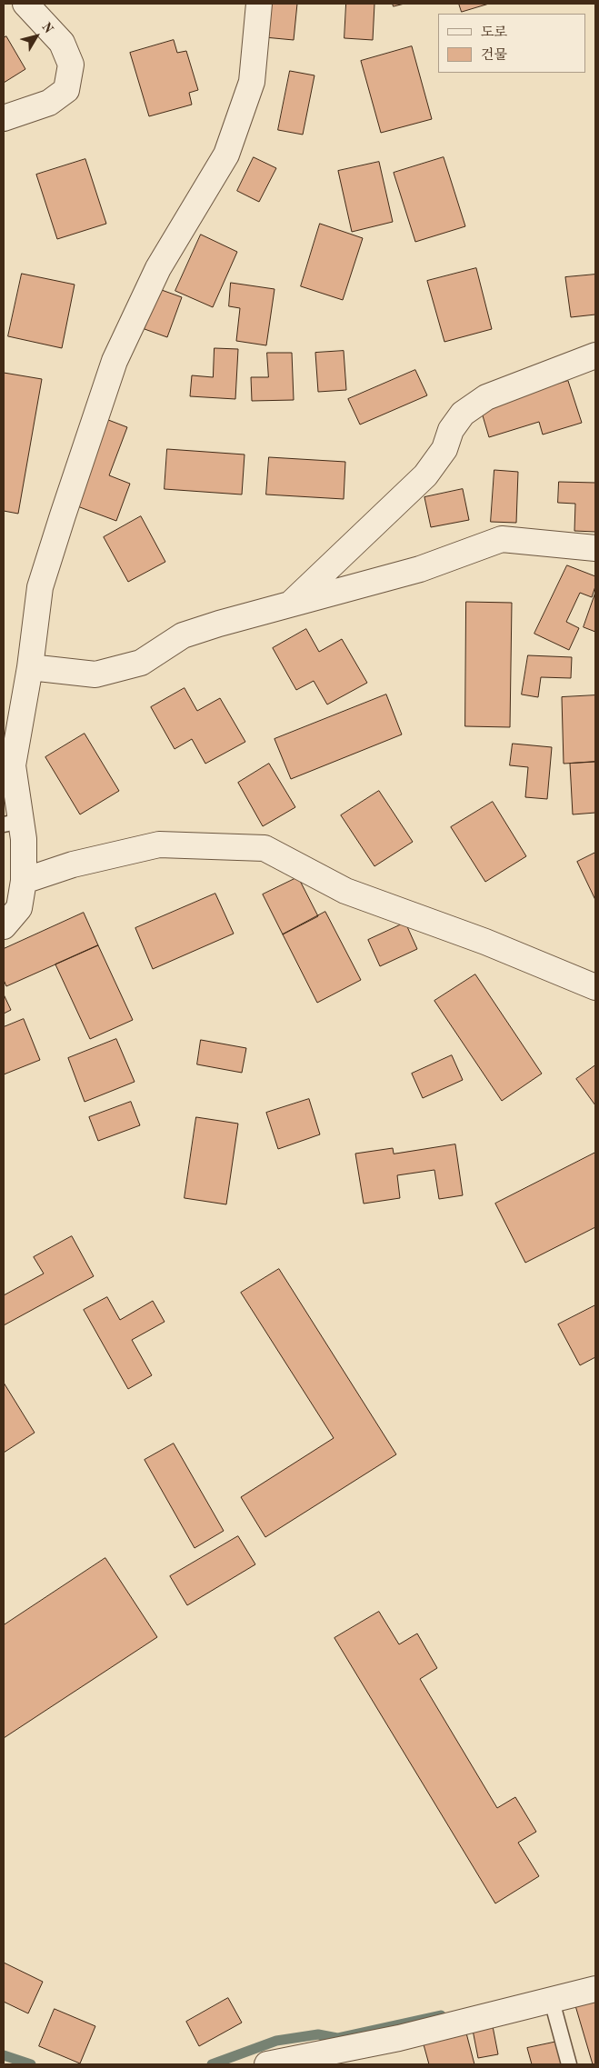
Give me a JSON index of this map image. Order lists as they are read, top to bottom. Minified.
{"legend":["도로","건물"],"north":"top right"}
